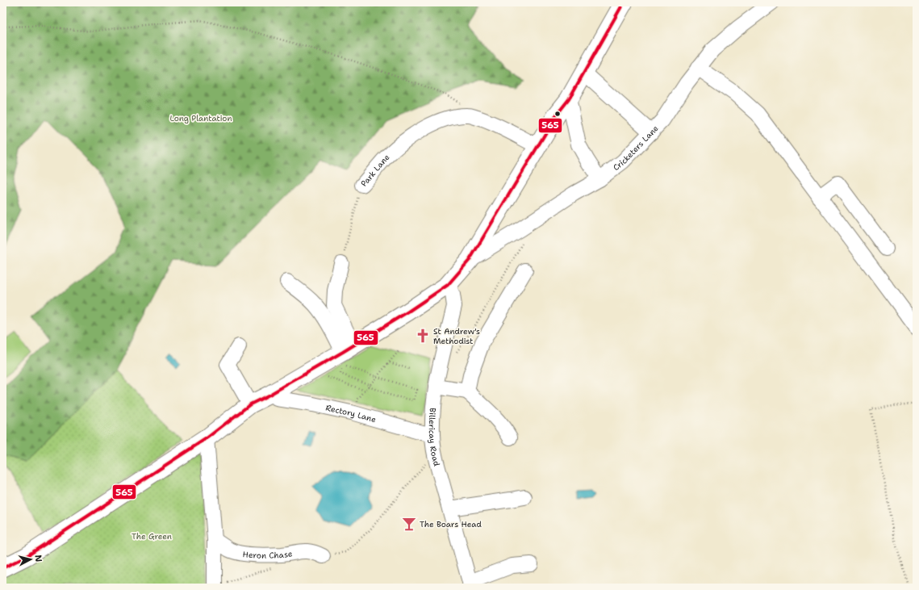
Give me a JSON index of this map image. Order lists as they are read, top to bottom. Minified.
{"streets":{"street":["Cricketers Lane","Park Lane","Rectory Lane","Billericay Road","Heron Chase"]},"crossings":[["Rectory Lane","Billericay Road"]],"parks":["Long Plantation","The Green"],"places":{"church":["St Andrew's Methodist"],"bar":["The Boars Head"]},"lines":["transit line 565"],"north":"right"}
